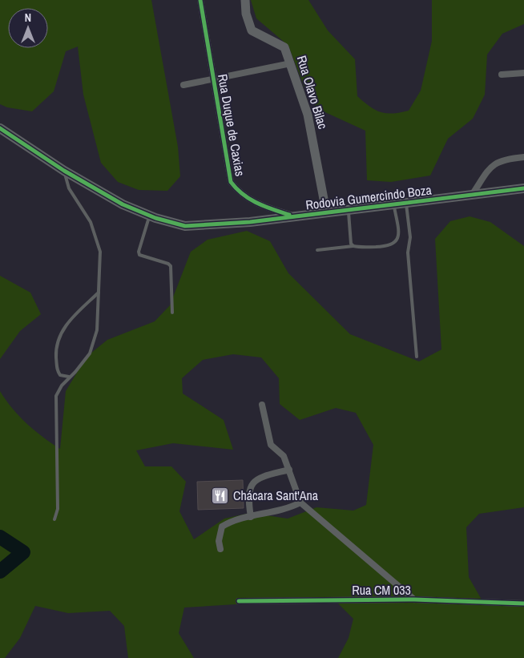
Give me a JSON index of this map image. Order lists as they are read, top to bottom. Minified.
{"streets":{"main road":["Rodovia Gumercindo Boza"],"street":["Rua Olavo Bilac","Rua Duque de Caxias","Rua CM 033"]},"crossings":[["Rua Olavo Bilac","Rodovia Gumercindo Boza"],["Rua Duque de Caxias","Rodovia Gumercindo Boza"]],"places":{"restaurant":["Chácara Sant'Ana"]},"north":"top"}
